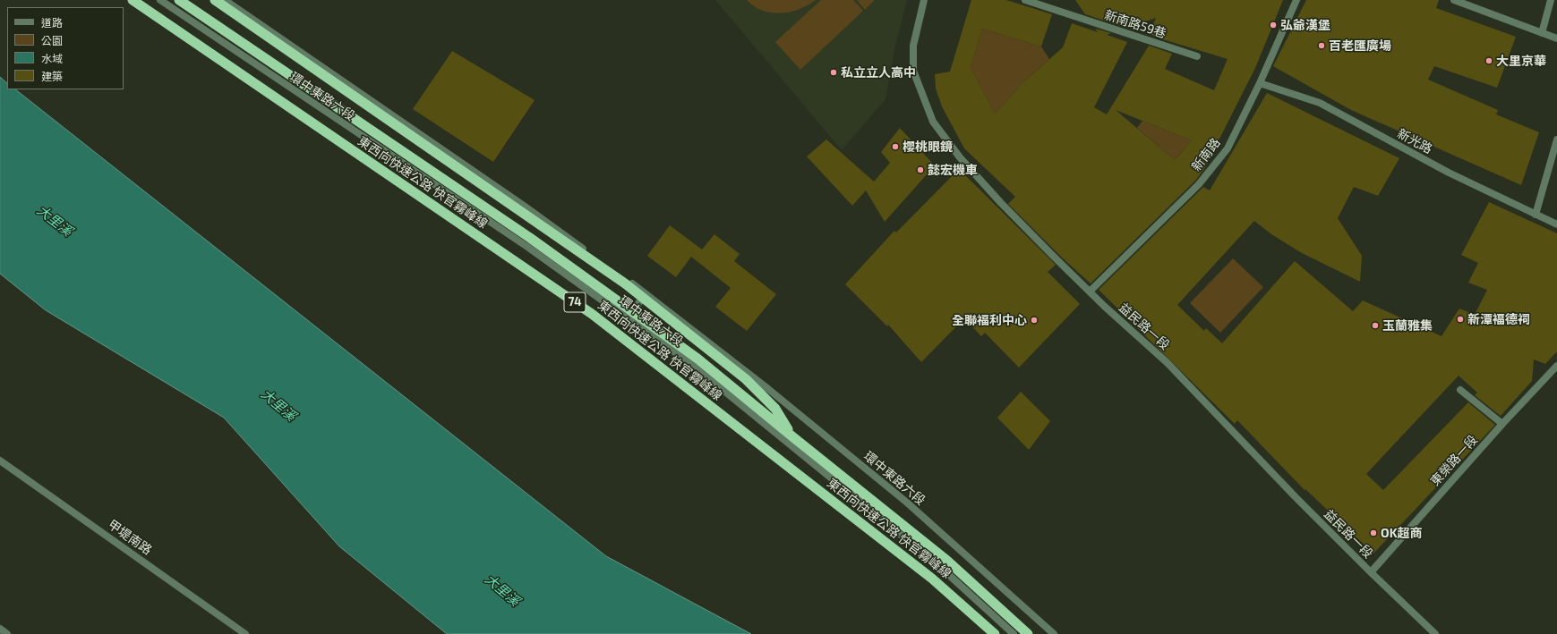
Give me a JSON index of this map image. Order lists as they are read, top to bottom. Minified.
{"streets":{"highway":["東西向快速公路 快官霧峰線","74"],"street":["新南路59巷","環中東路六段","新光路","新南路","益民路一段","東榮路一段","甲堤南路"]},"crossings":[["新光路","新南路"],["新南路","益民路一段"],["益民路一段","東榮路一段"]],"water":["大里溪"],"places":["弘爺漢堡","百老匯廣場","大里京華","私立立人高中","櫻桃眼鏡","懿宏機車","新潭褔德祠","全聯福利中心","玉蘭雅集","OK超商"],"legend":["道路","公園","水域","建築"]}
